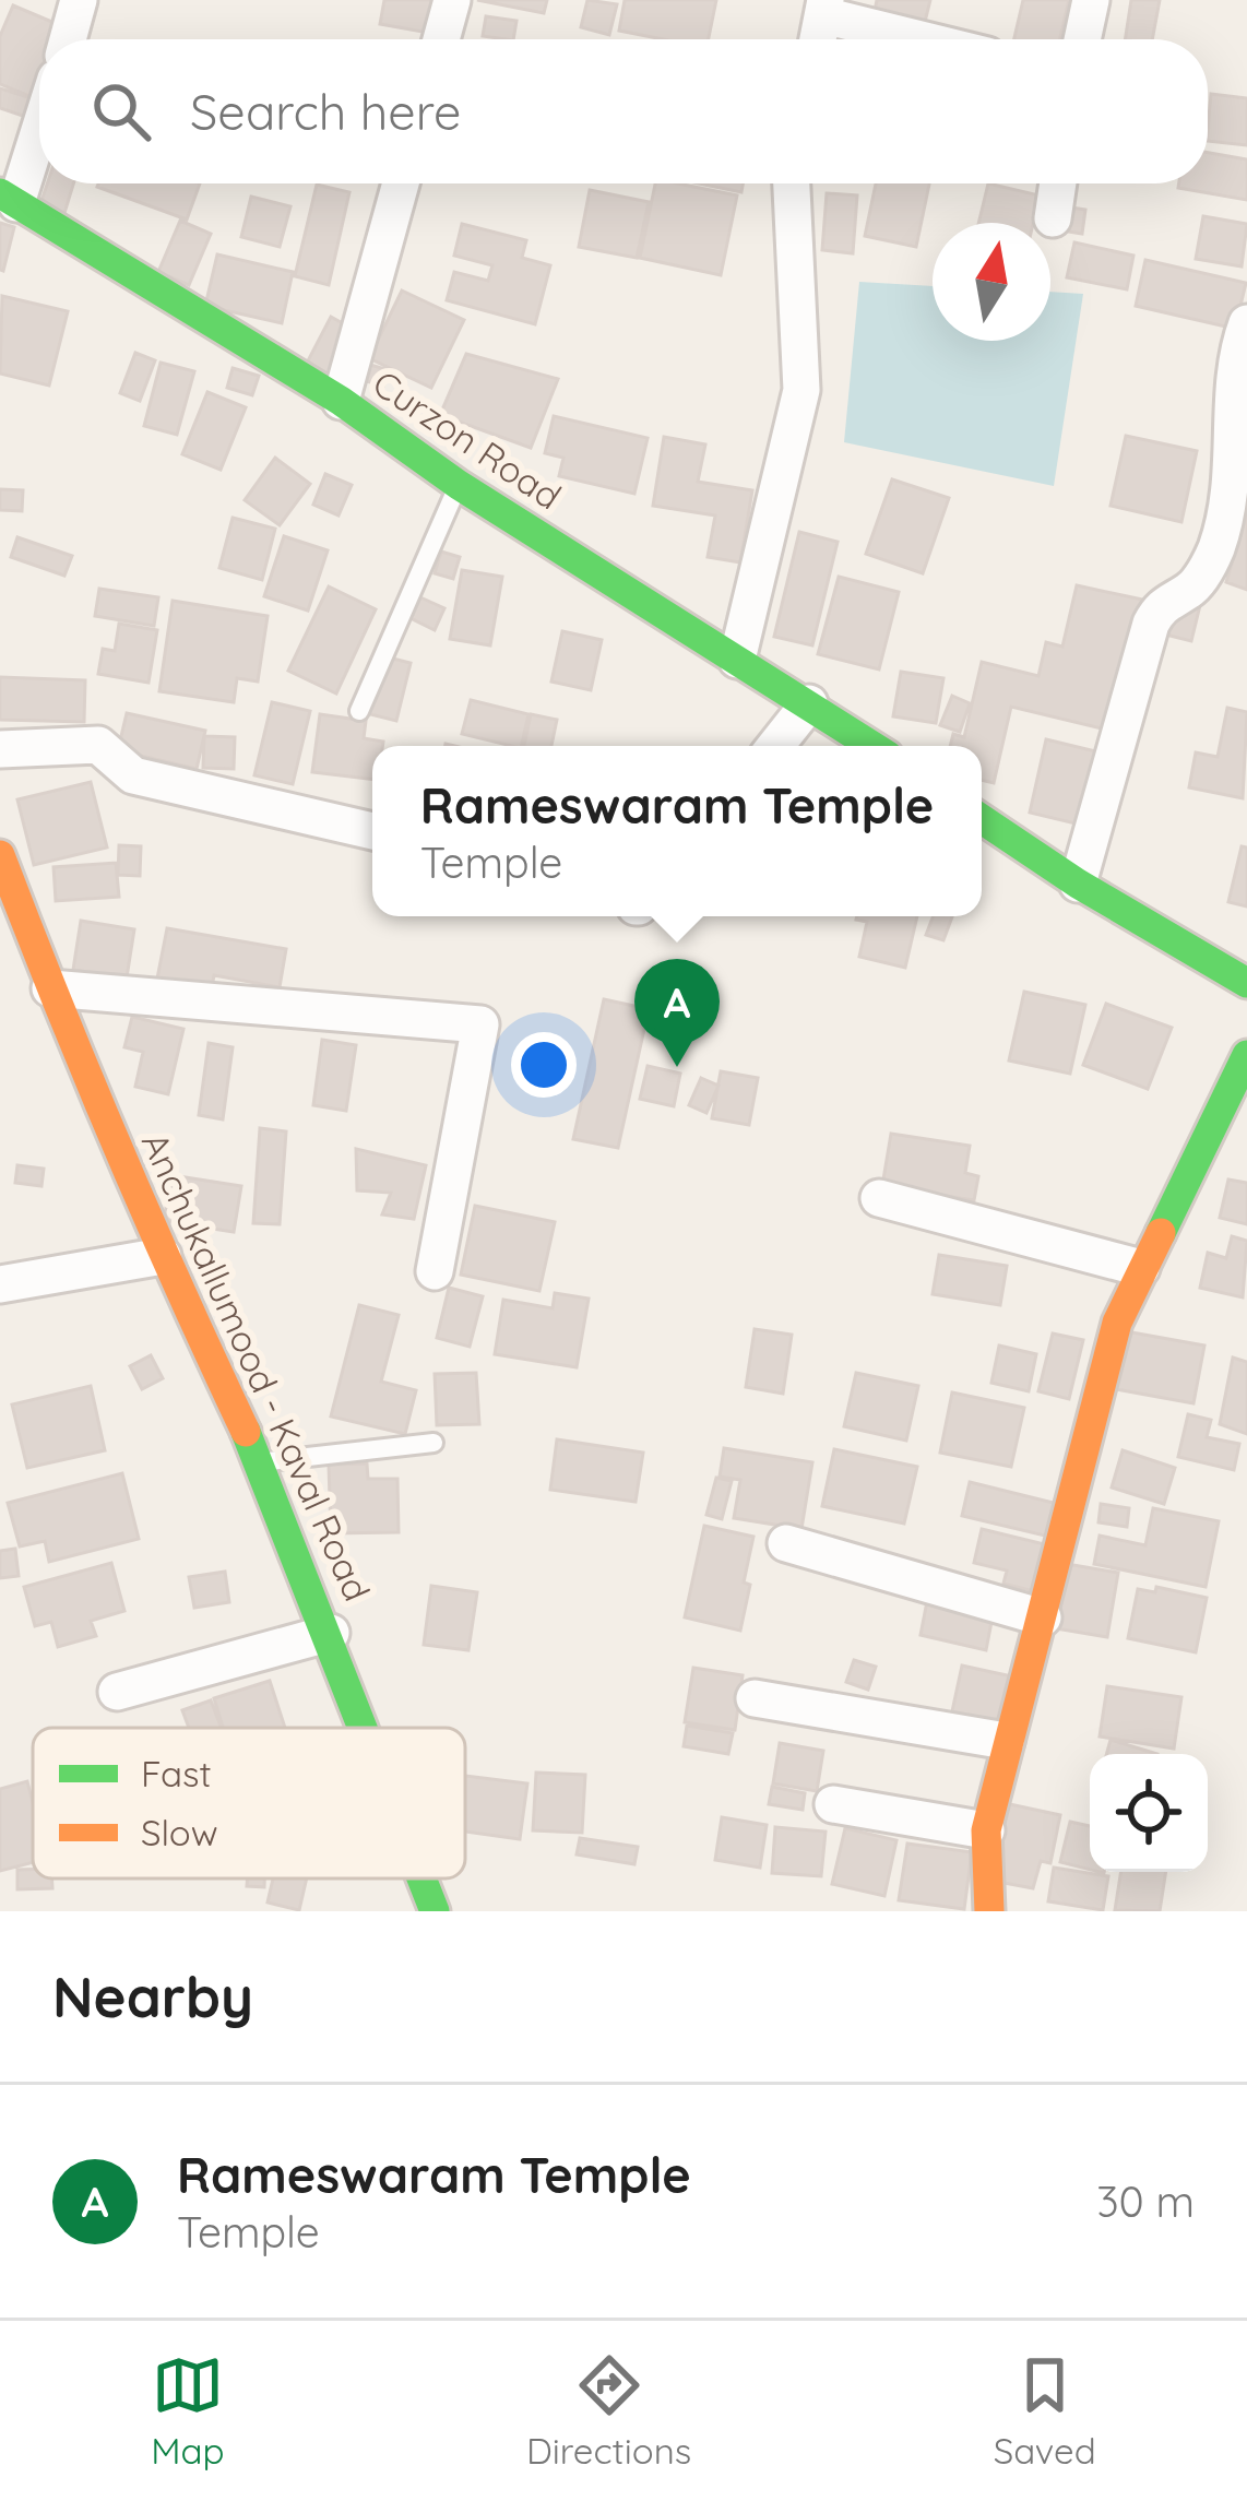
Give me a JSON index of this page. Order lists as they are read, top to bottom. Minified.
{"streets":{"street":["Curzon Road","Anchukallumood - Kaval Road"]},"legend":["Fast","Slow"],"north":"top","page":{"search":"Search here","popup":["Rameswaram Temple","Temple"],"pins":"A","heading":"Nearby","list":[{"mark":"A","name":"Rameswaram Temple","note":"Temple","value":"30 m"}],"nav":["Map","Directions","Saved"]}}
